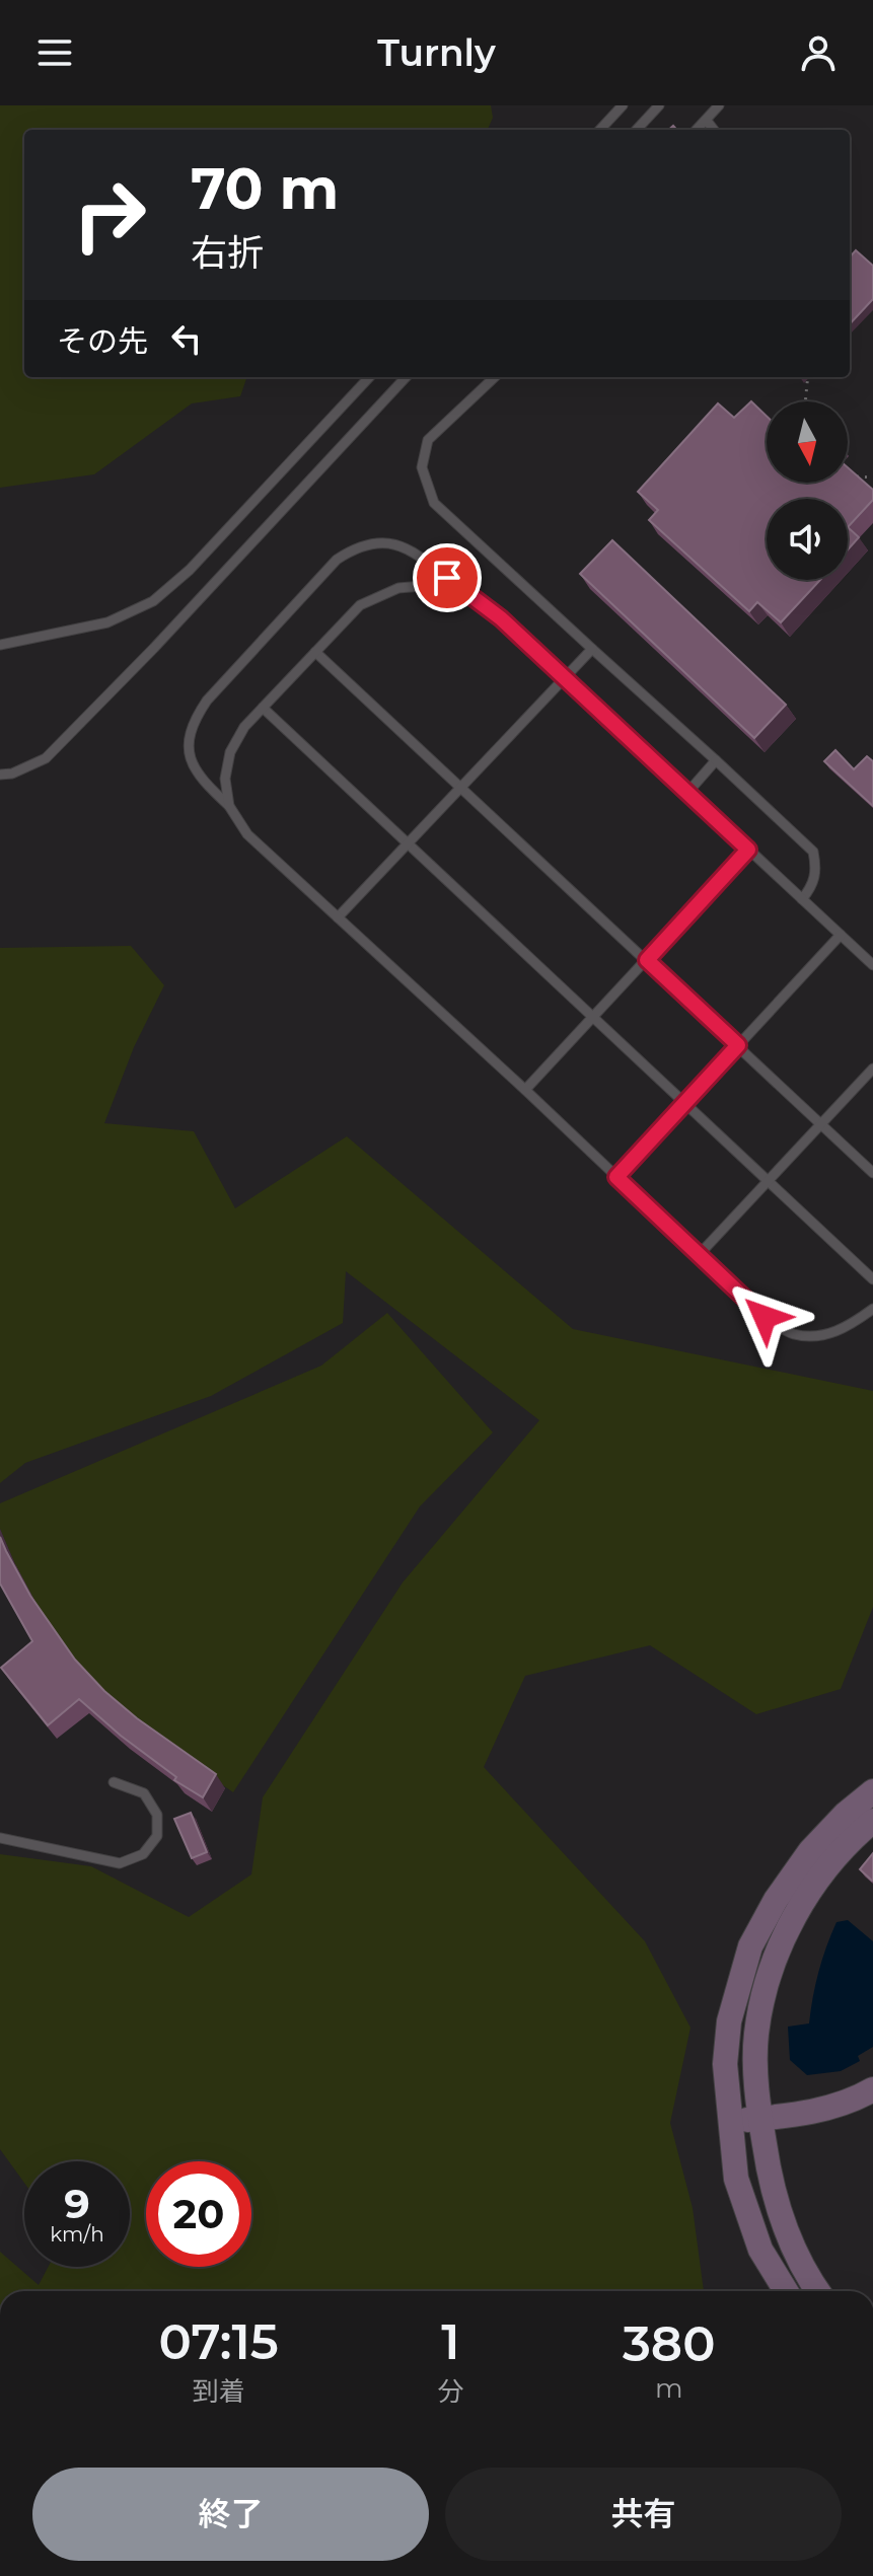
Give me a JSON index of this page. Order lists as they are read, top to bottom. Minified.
{"north":"bottom","page":{"header":"Turnly","turn":["70 m","右折"],"then":"その先","speed":"9 km/h","limit":"20","eta":["07:15","到着","1","分","380","m"],"buttons":["終了","共有"]}}
